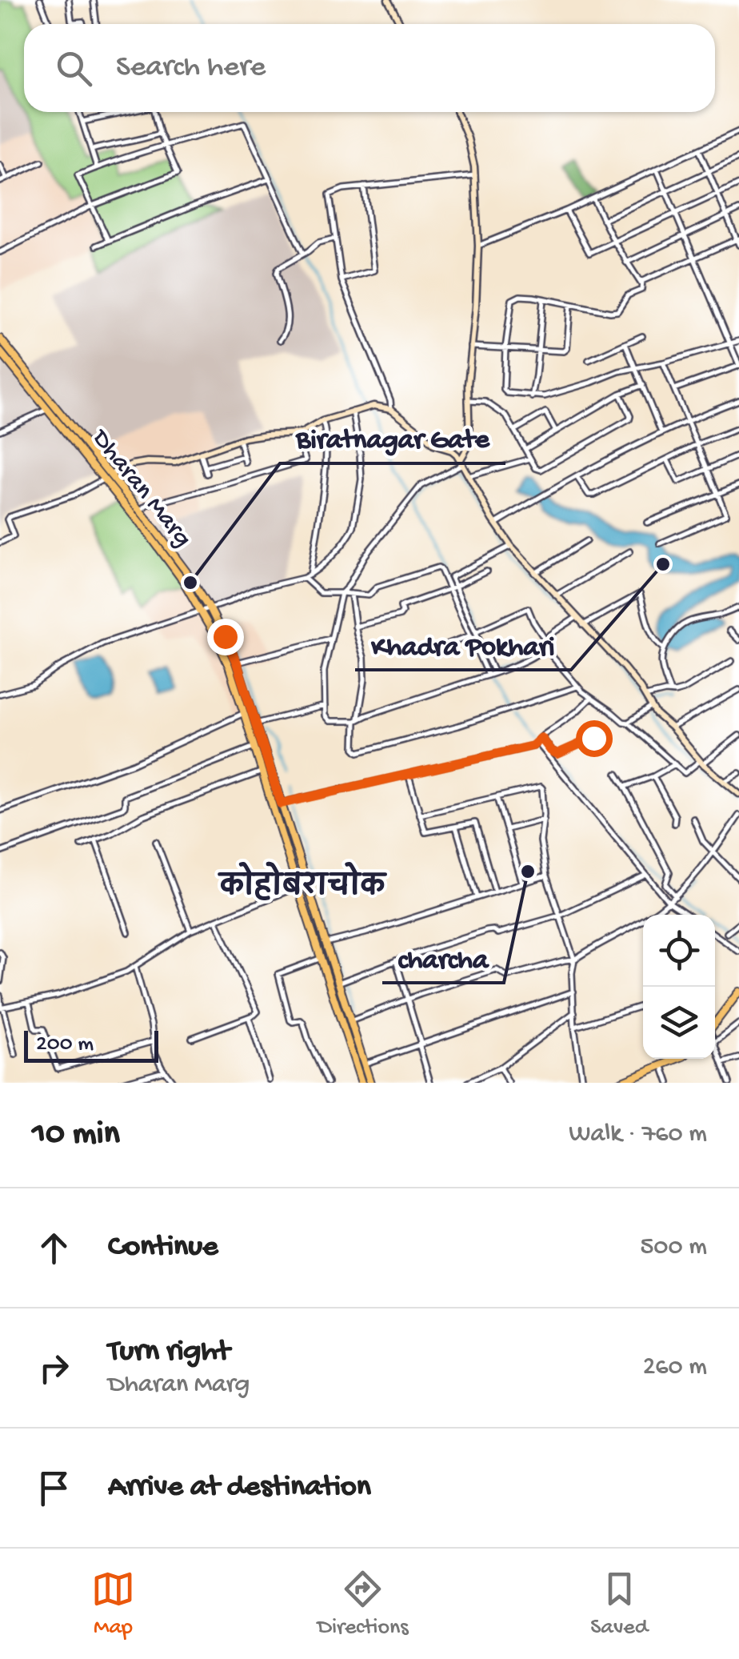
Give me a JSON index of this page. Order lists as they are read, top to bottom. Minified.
{"streets":{"main road":["Dharan Marg"]},"districts":["कोहोबराचोक"],"places":["Khadra Pokhari","Biratnagar Gate","charcha"],"scale_bar":"200 m","page":{"search":"Search here","scale":"200 m","heading":["10 min","Walk · 760 m"],"list":[["Continue","500 m"],["Turn right","Dharan Marg","260 m"],"Arrive at destination"],"nav":["Map","Directions","Saved"]}}
